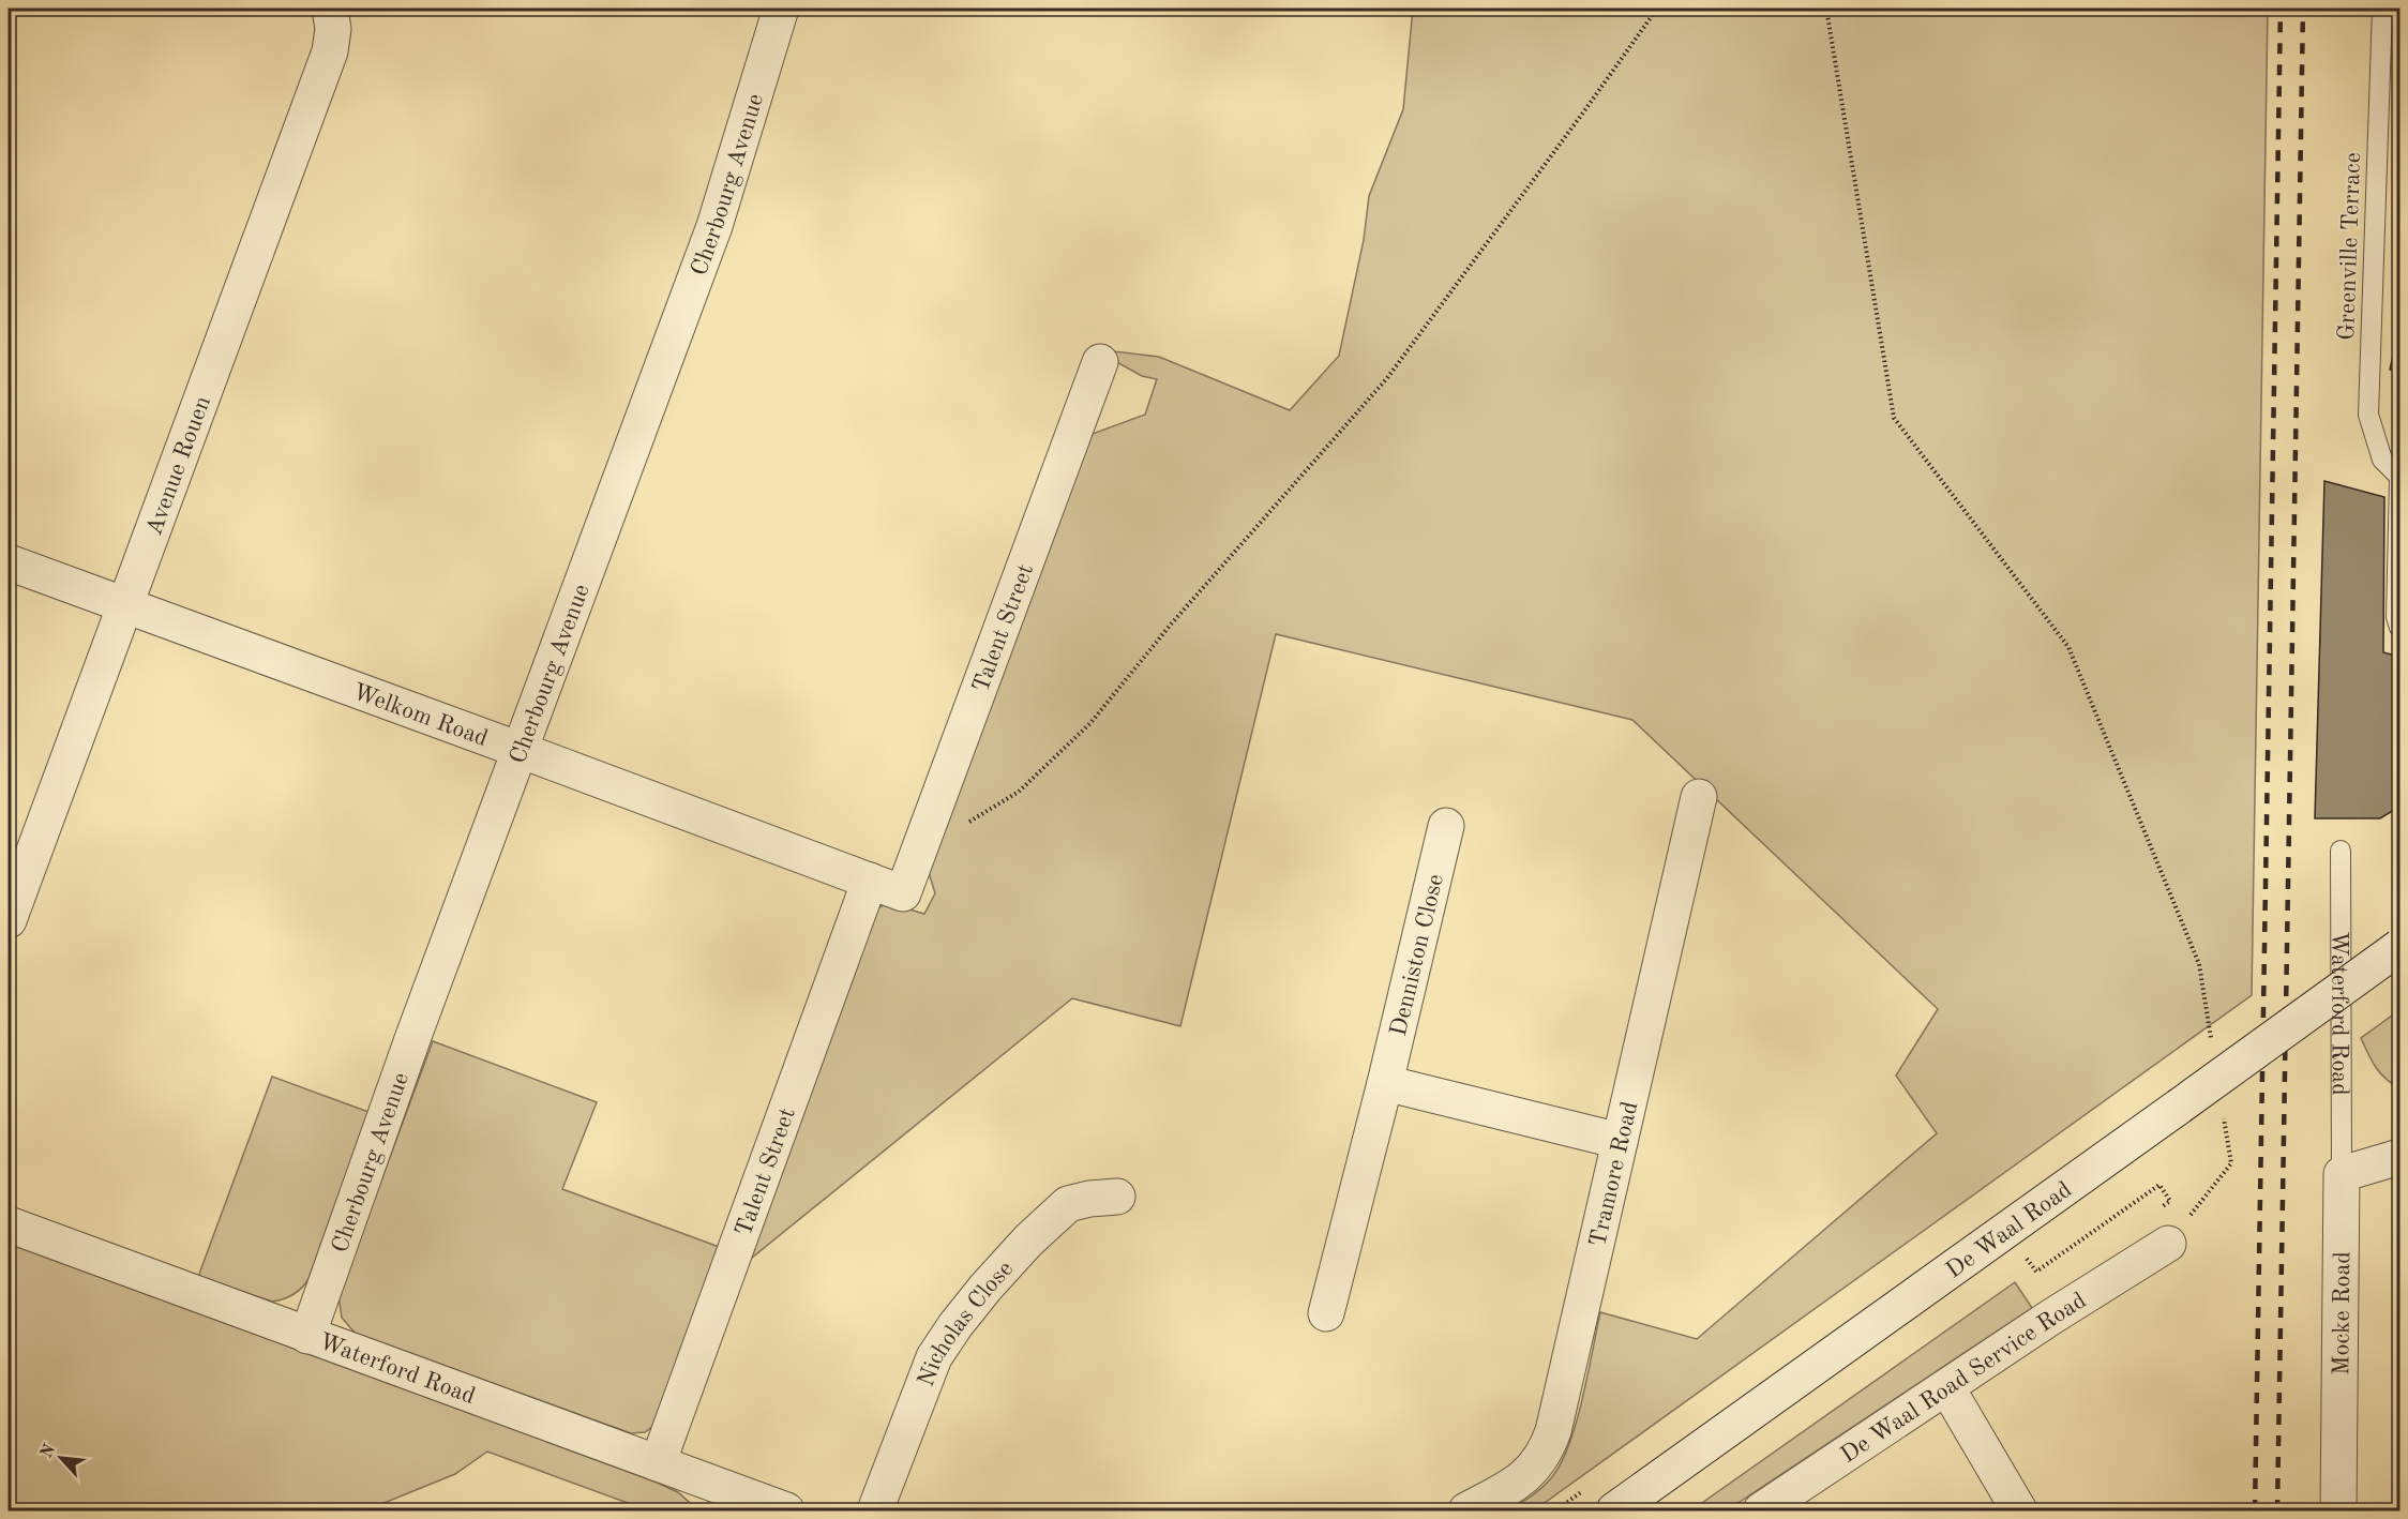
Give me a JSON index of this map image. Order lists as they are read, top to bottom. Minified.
{"streets":{"street":["Cherbourg Avenue","Avenue Rouen","Talent Street","Welkom Road","Denniston Close","Waterford Road","Tramore Road","De Waal Road","Mocke Road","Nicholas Close","De Waal Road Service Road"],"lane":["Greenville Terrace"]},"crossings":[["Cherbourg Avenue","Welkom Road"],["Cherbourg Avenue","Waterford Road"],["Avenue Rouen","Welkom Road"],["Talent Street","Welkom Road"],["Talent Street","Waterford Road"],["Waterford Road","Mocke Road"]],"north":"top left"}
